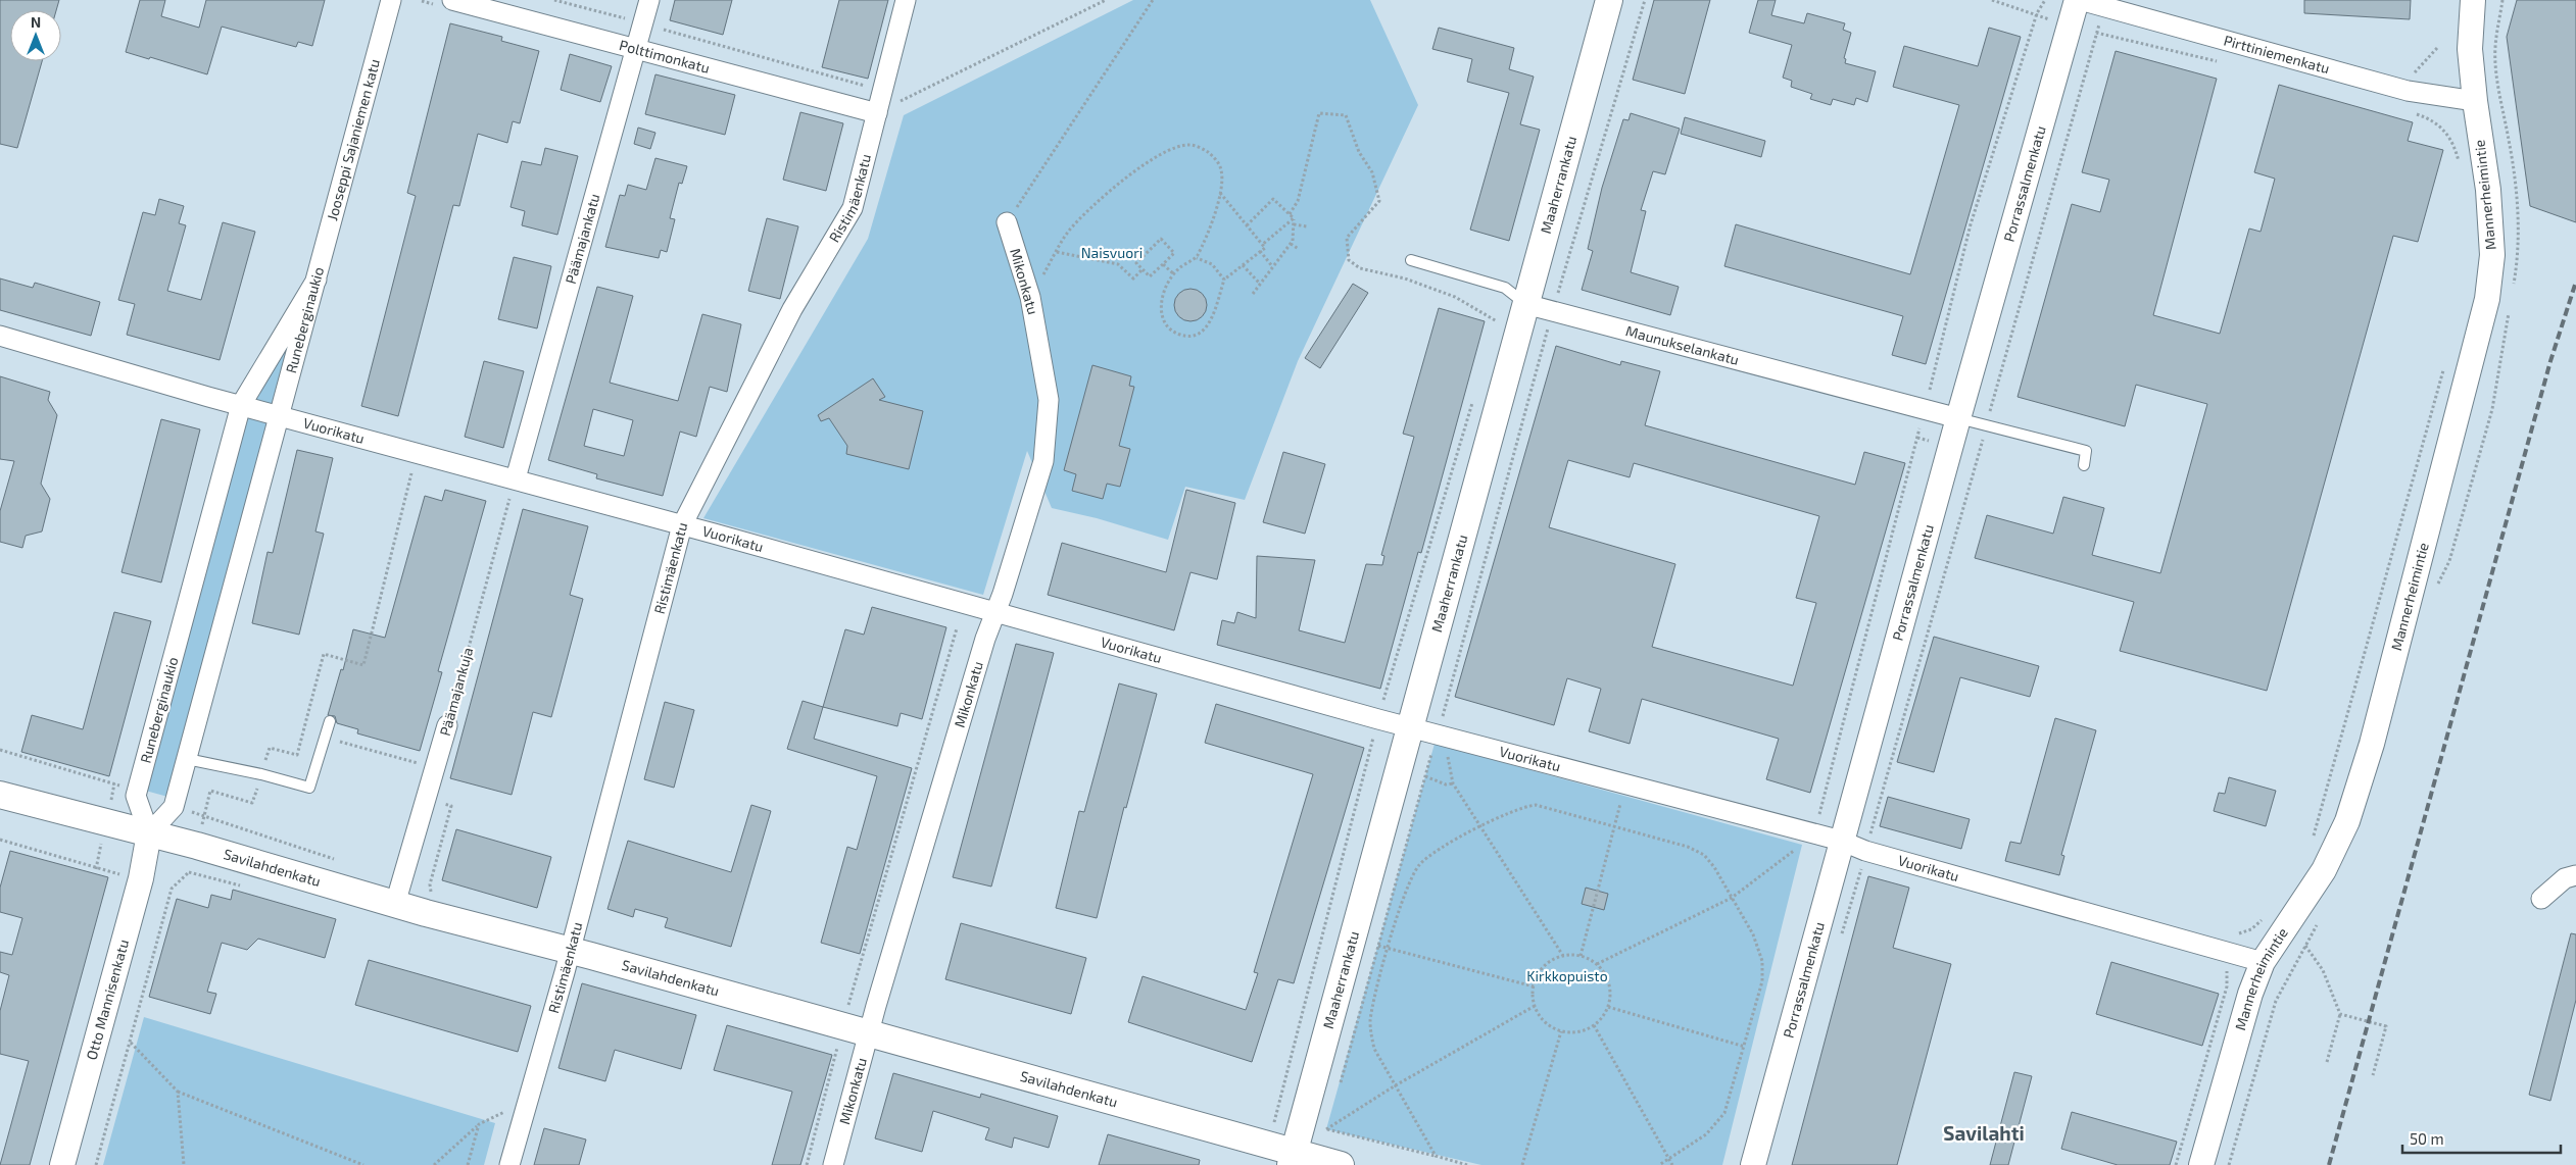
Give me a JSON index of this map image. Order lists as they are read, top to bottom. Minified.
{"streets":{"main road":["Maaherrankatu","Savilahdenkatu"],"street":["Pirttiniemenkatu","Polttimonkatu","Jooseppi Sajaniemen katu","Porrassalmenkatu","Mannerheimintie","Ristimäenkatu","Päämajankatu","Mikonkatu","Runeberginaukio","Maunukselankatu","Vuorikatu","Päämajankuja","Otto Mannisenkatu"]},"crossings":[["Pirttiniemenkatu","Porrassalmenkatu"],["Pirttiniemenkatu","Mannerheimintie"],["Polttimonkatu","Ristimäenkatu"],["Polttimonkatu","Päämajankatu"],["Jooseppi Sajaniemen katu","Runeberginaukio"],["Maaherrankatu","Maunukselankatu"],["Maaherrankatu","Vuorikatu"],["Maaherrankatu","Savilahdenkatu"],["Porrassalmenkatu","Maunukselankatu"],["Porrassalmenkatu","Vuorikatu"],["Mannerheimintie","Vuorikatu"],["Ristimäenkatu","Vuorikatu"],["Ristimäenkatu","Savilahdenkatu"],["Päämajankatu","Vuorikatu"],["Päämajankatu","Päämajankuja"],["Mikonkatu","Vuorikatu"],["Mikonkatu","Savilahdenkatu"],["Runeberginaukio","Vuorikatu"],["Runeberginaukio","Savilahdenkatu"],["Runeberginaukio","Otto Mannisenkatu"],["Vuorikatu","Päämajankuja"],["Päämajankuja","Savilahdenkatu"],["Savilahdenkatu","Otto Mannisenkatu"]],"districts":["Savilahti"],"parks":["Naisvuori","Kirkkopuisto"],"scale_bar":"50 m","north":"top"}
